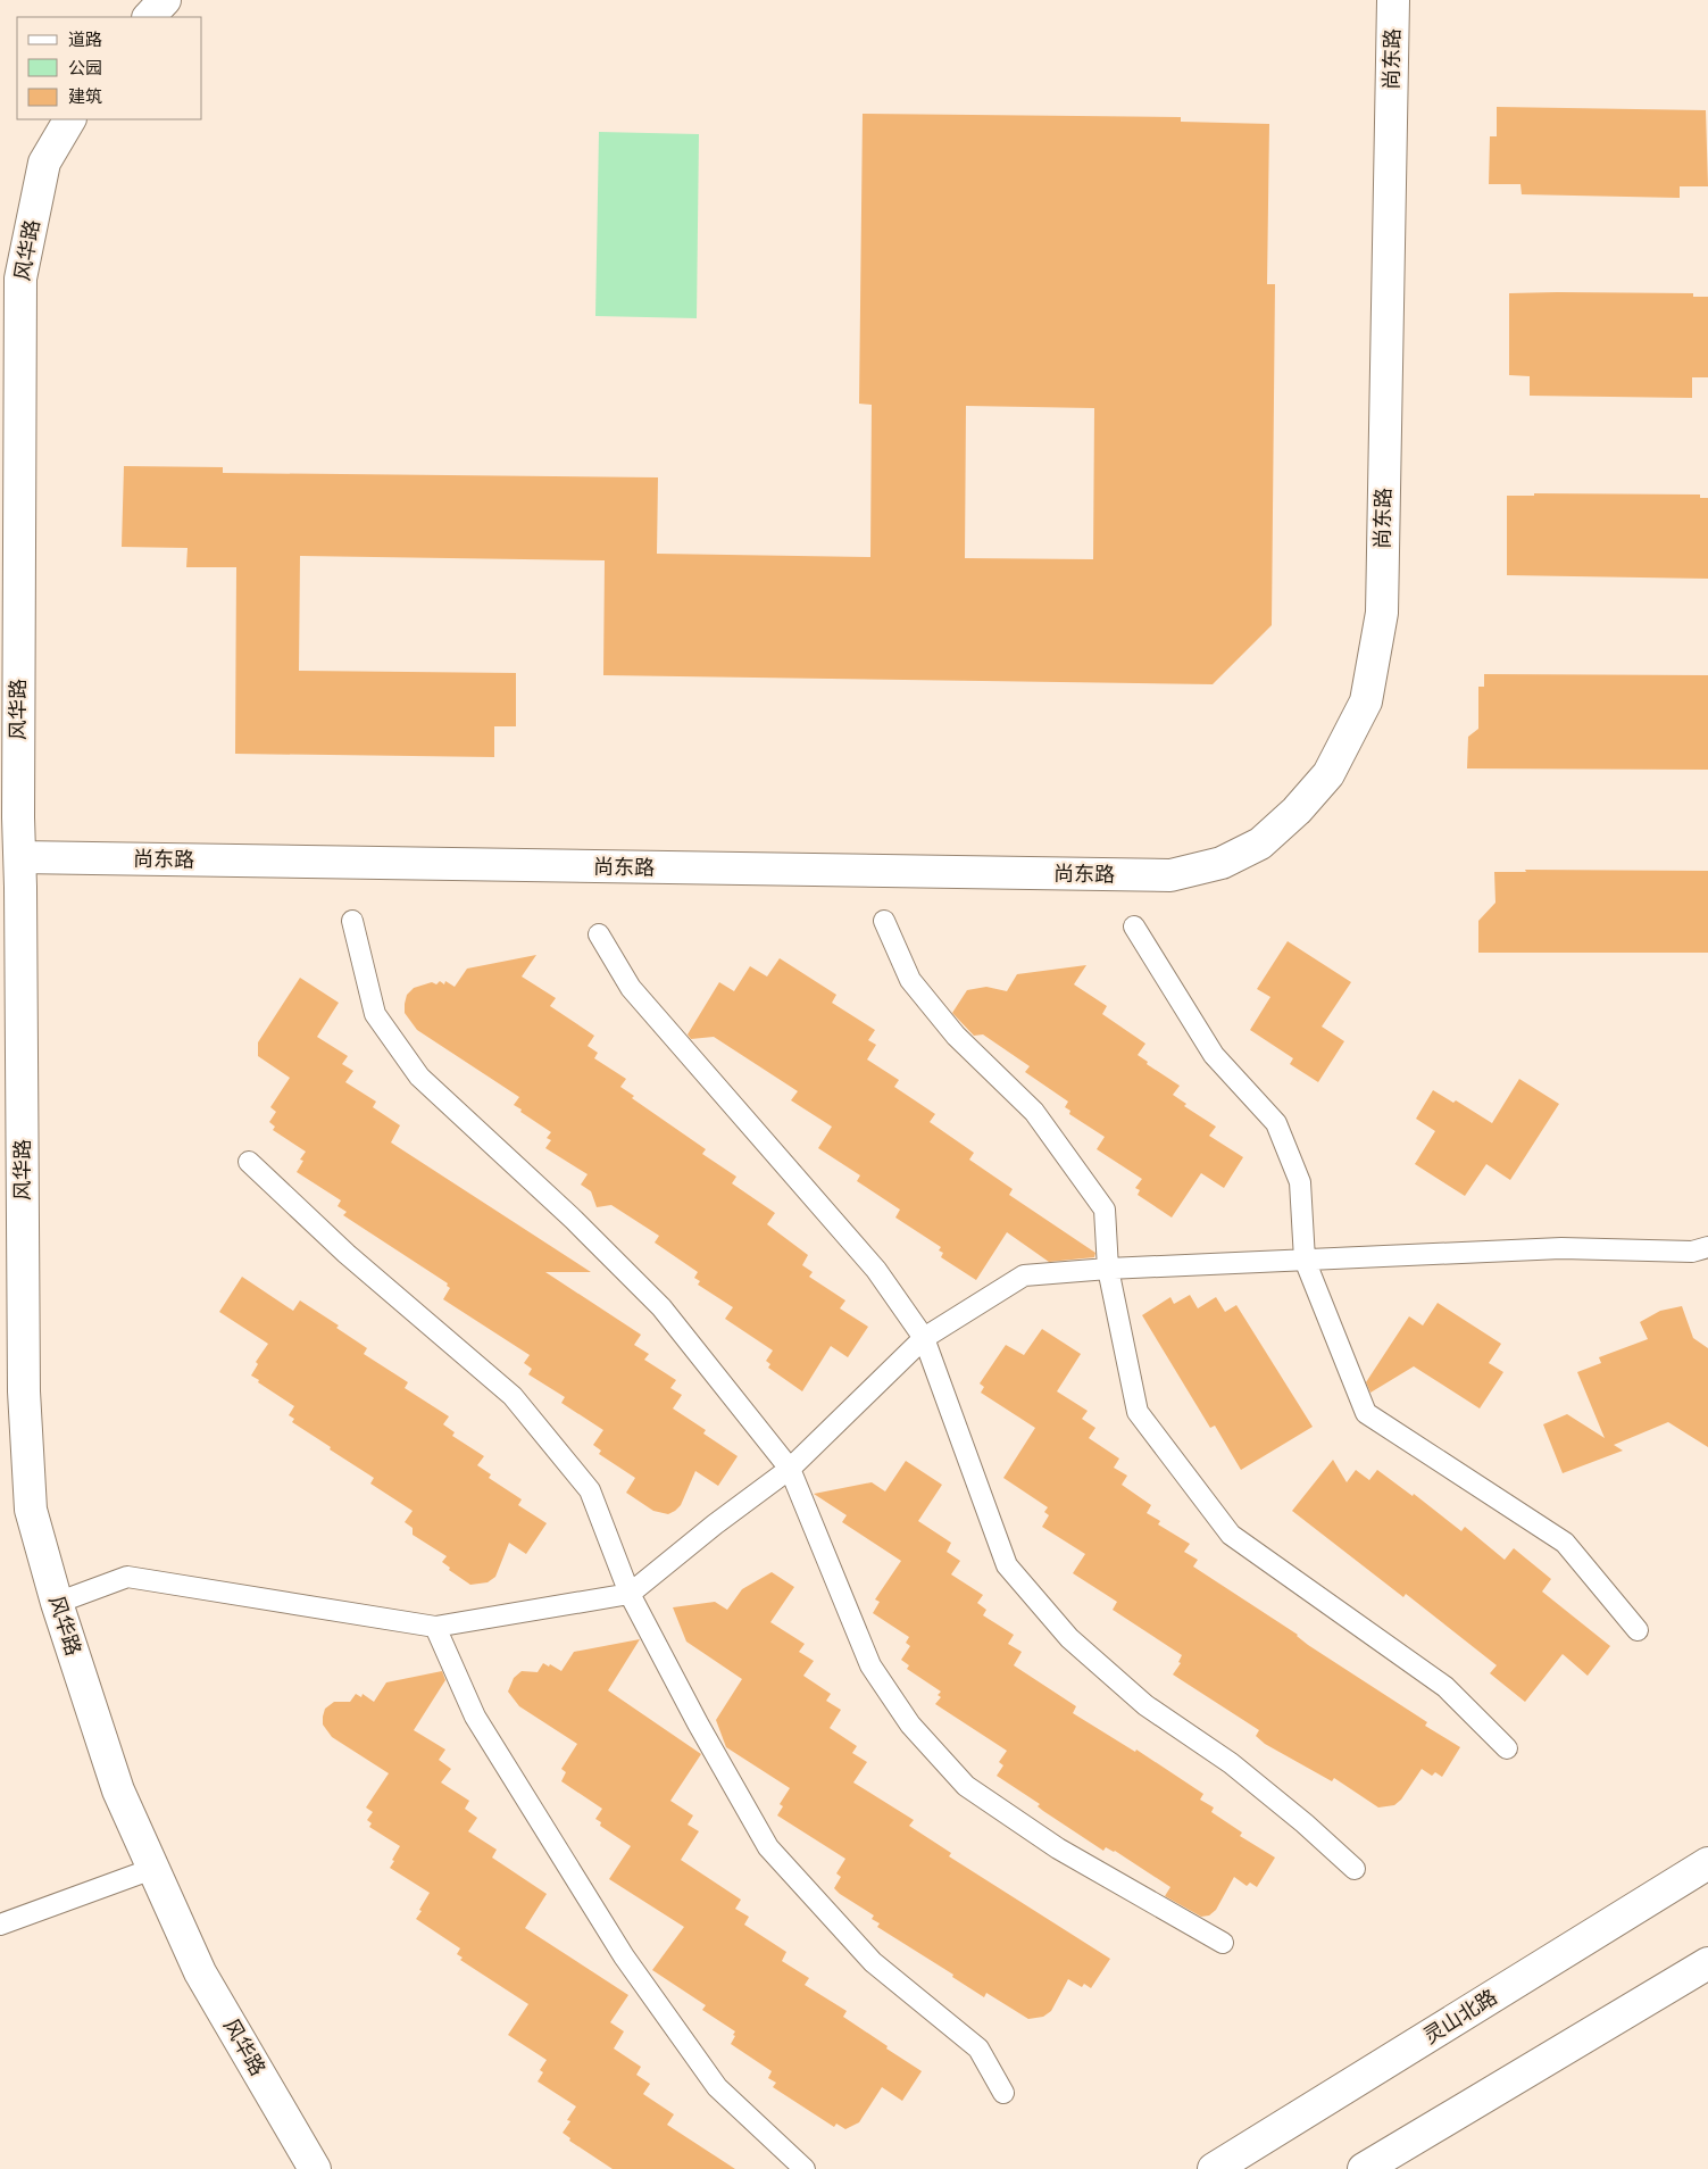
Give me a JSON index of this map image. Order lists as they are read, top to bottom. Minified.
{"streets":{"street":["尚东路","风华路","灵山北路"]},"crossings":[["尚东路","风华路"]],"legend":["道路","公园","建筑"]}
